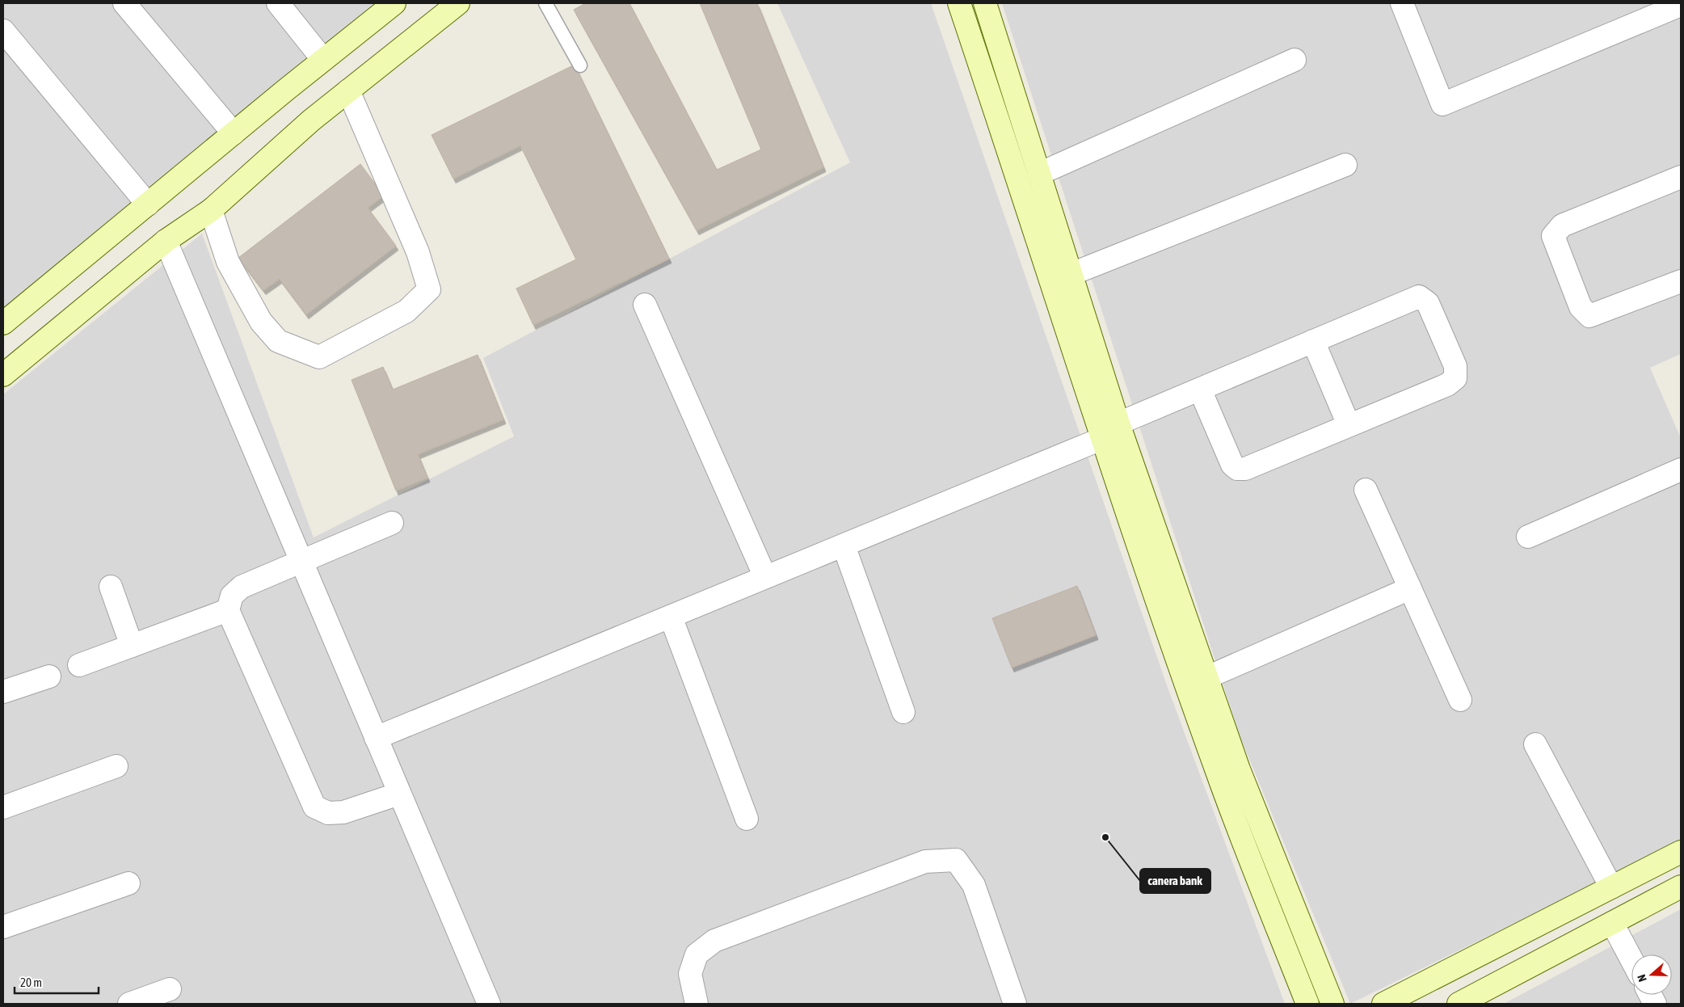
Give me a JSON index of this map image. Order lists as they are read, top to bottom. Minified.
{"places":["canera bank"],"scale_bar":"20 m","north":"left"}
